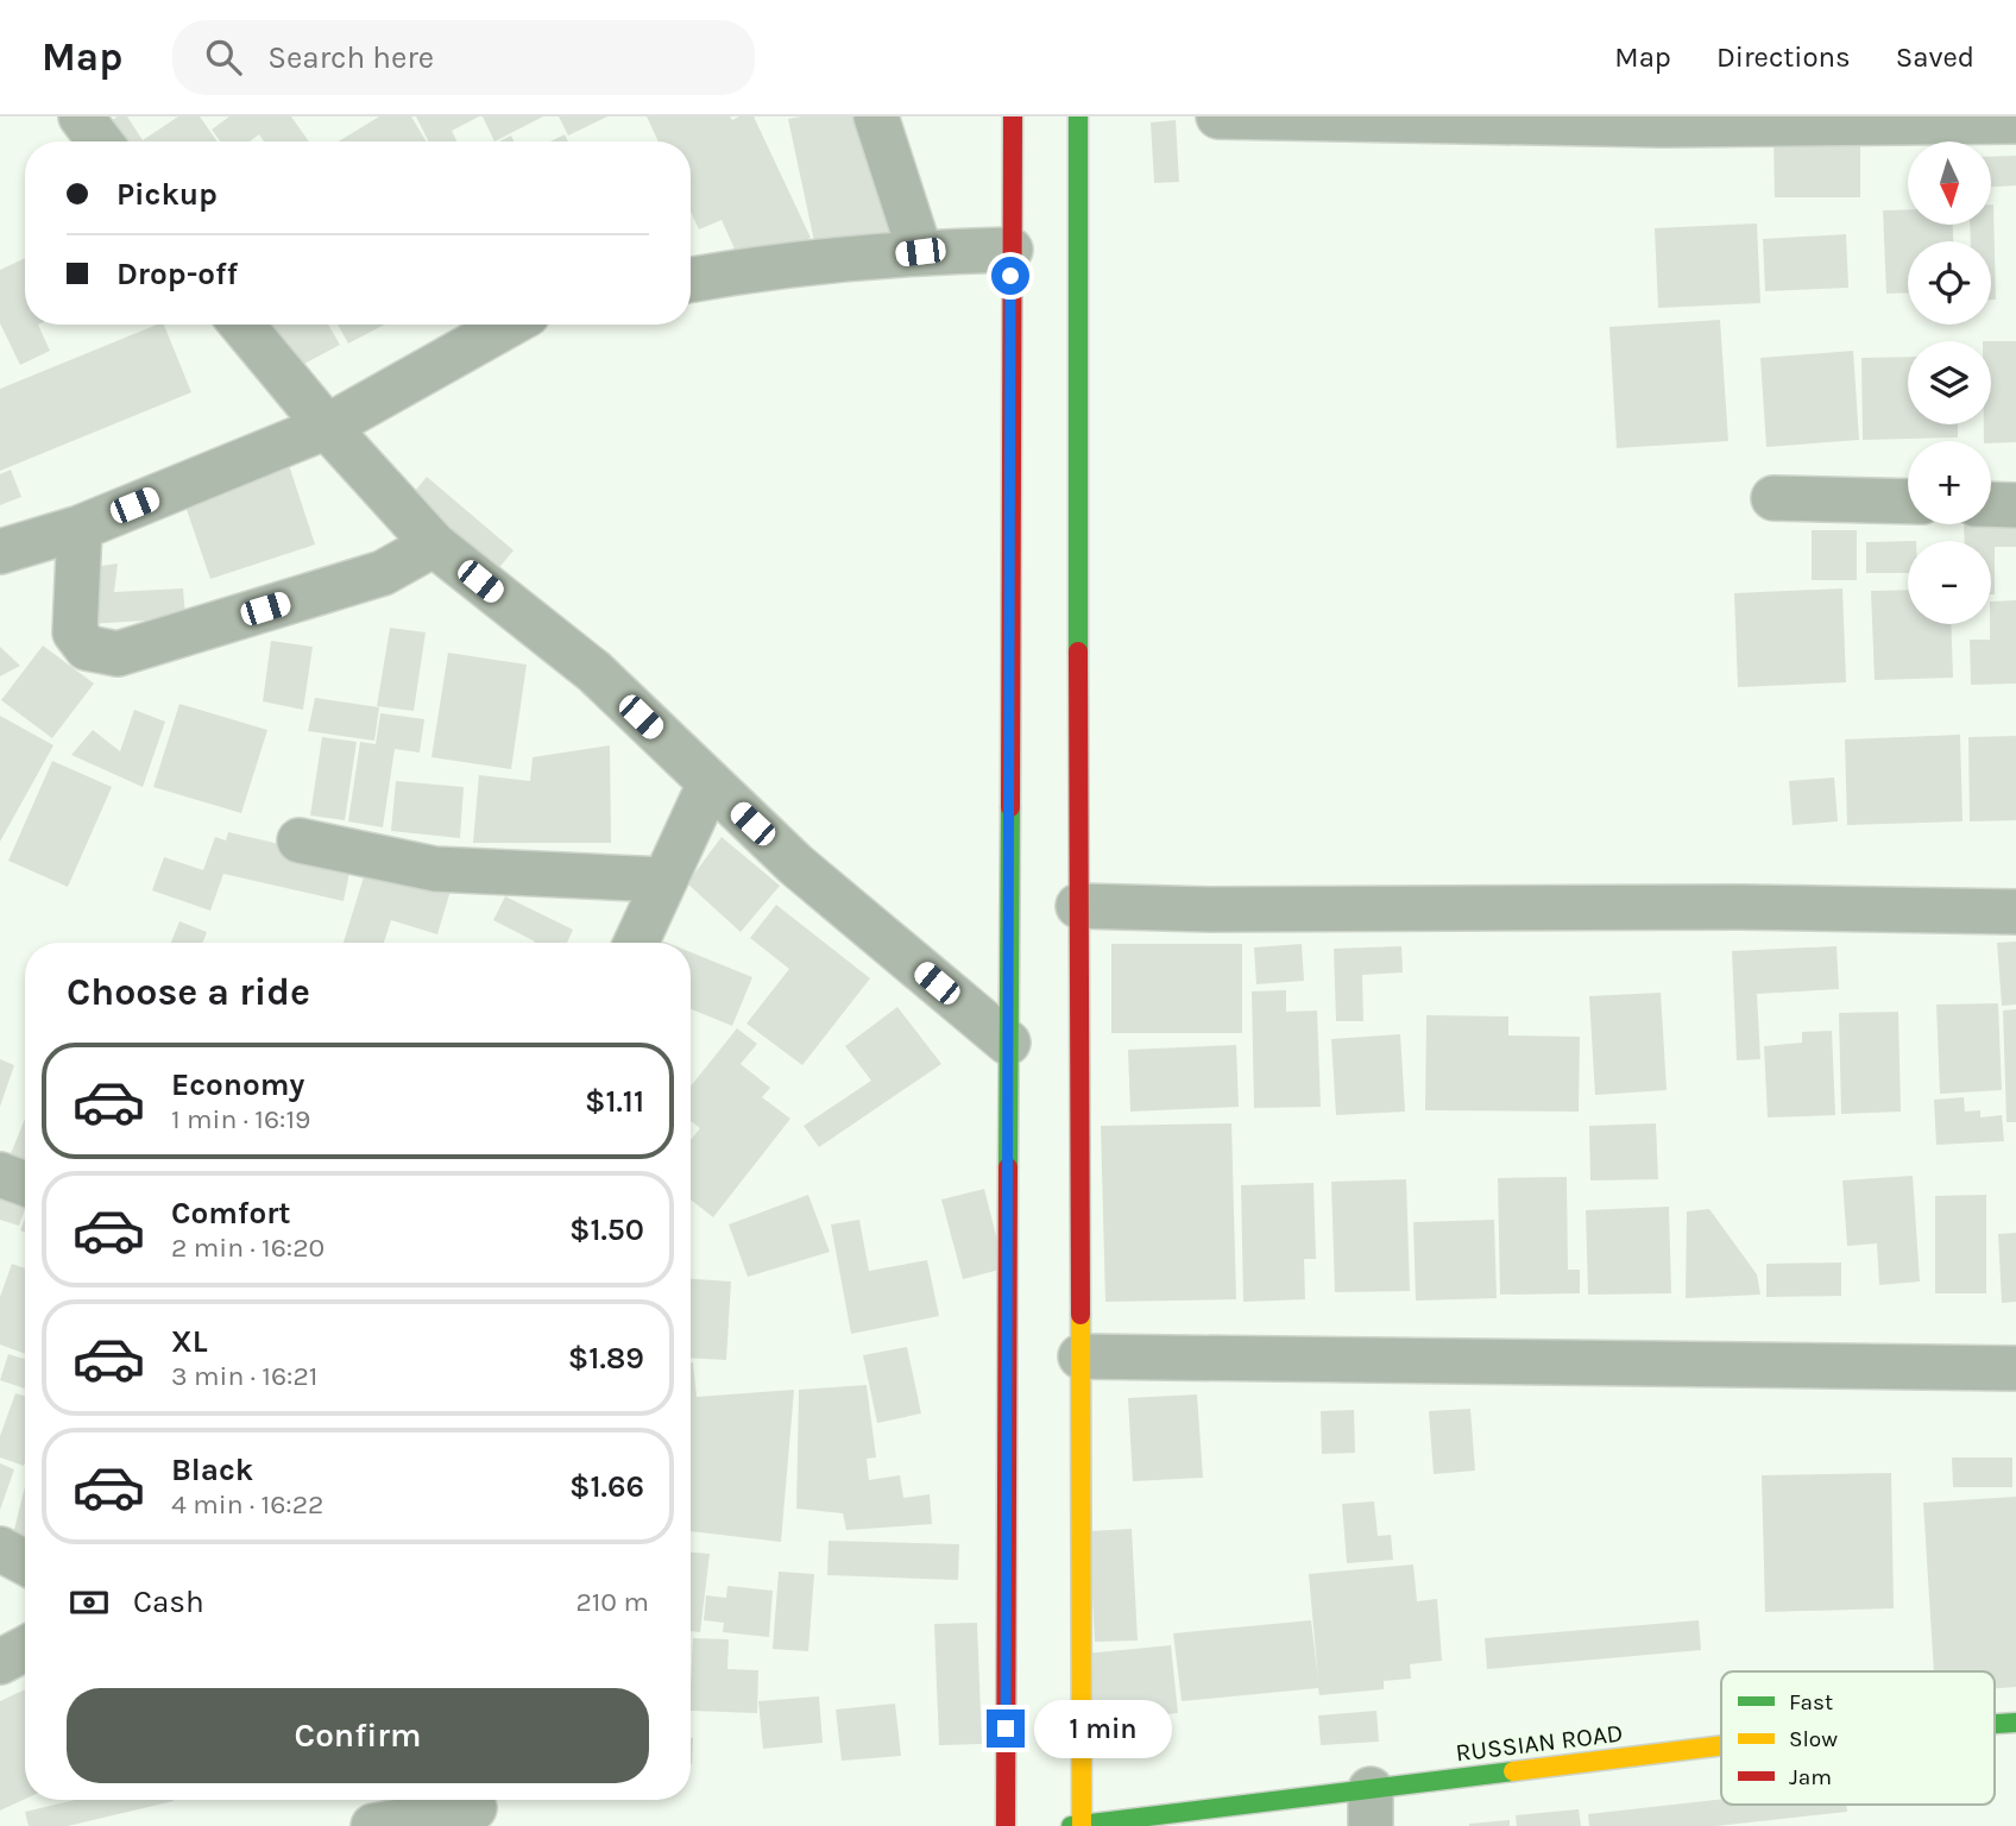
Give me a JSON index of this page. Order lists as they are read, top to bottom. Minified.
{"streets":{"main road":["RUSSIAN ROAD"]},"legend":["Fast","Slow","Jam"],"north":"bottom","page":{"header":"Map","search":"Search here","nav":["Map","Directions","Saved"],"map_buttons":["+","−"],"banner":["Pickup","Drop-off"],"heading":"Choose a ride","list":[{"name":"Economy","note":"1 min · 16:19","value":"$1.11"},{"name":"Comfort","note":"2 min · 16:20","value":"$1.50"},{"name":"XL","note":"3 min · 16:21","value":"$1.89"},{"name":"Black","note":"4 min · 16:22","value":"$1.66"}],"pay":["Cash","210 m"],"buttons":"Confirm","bubble":"1 min"}}
